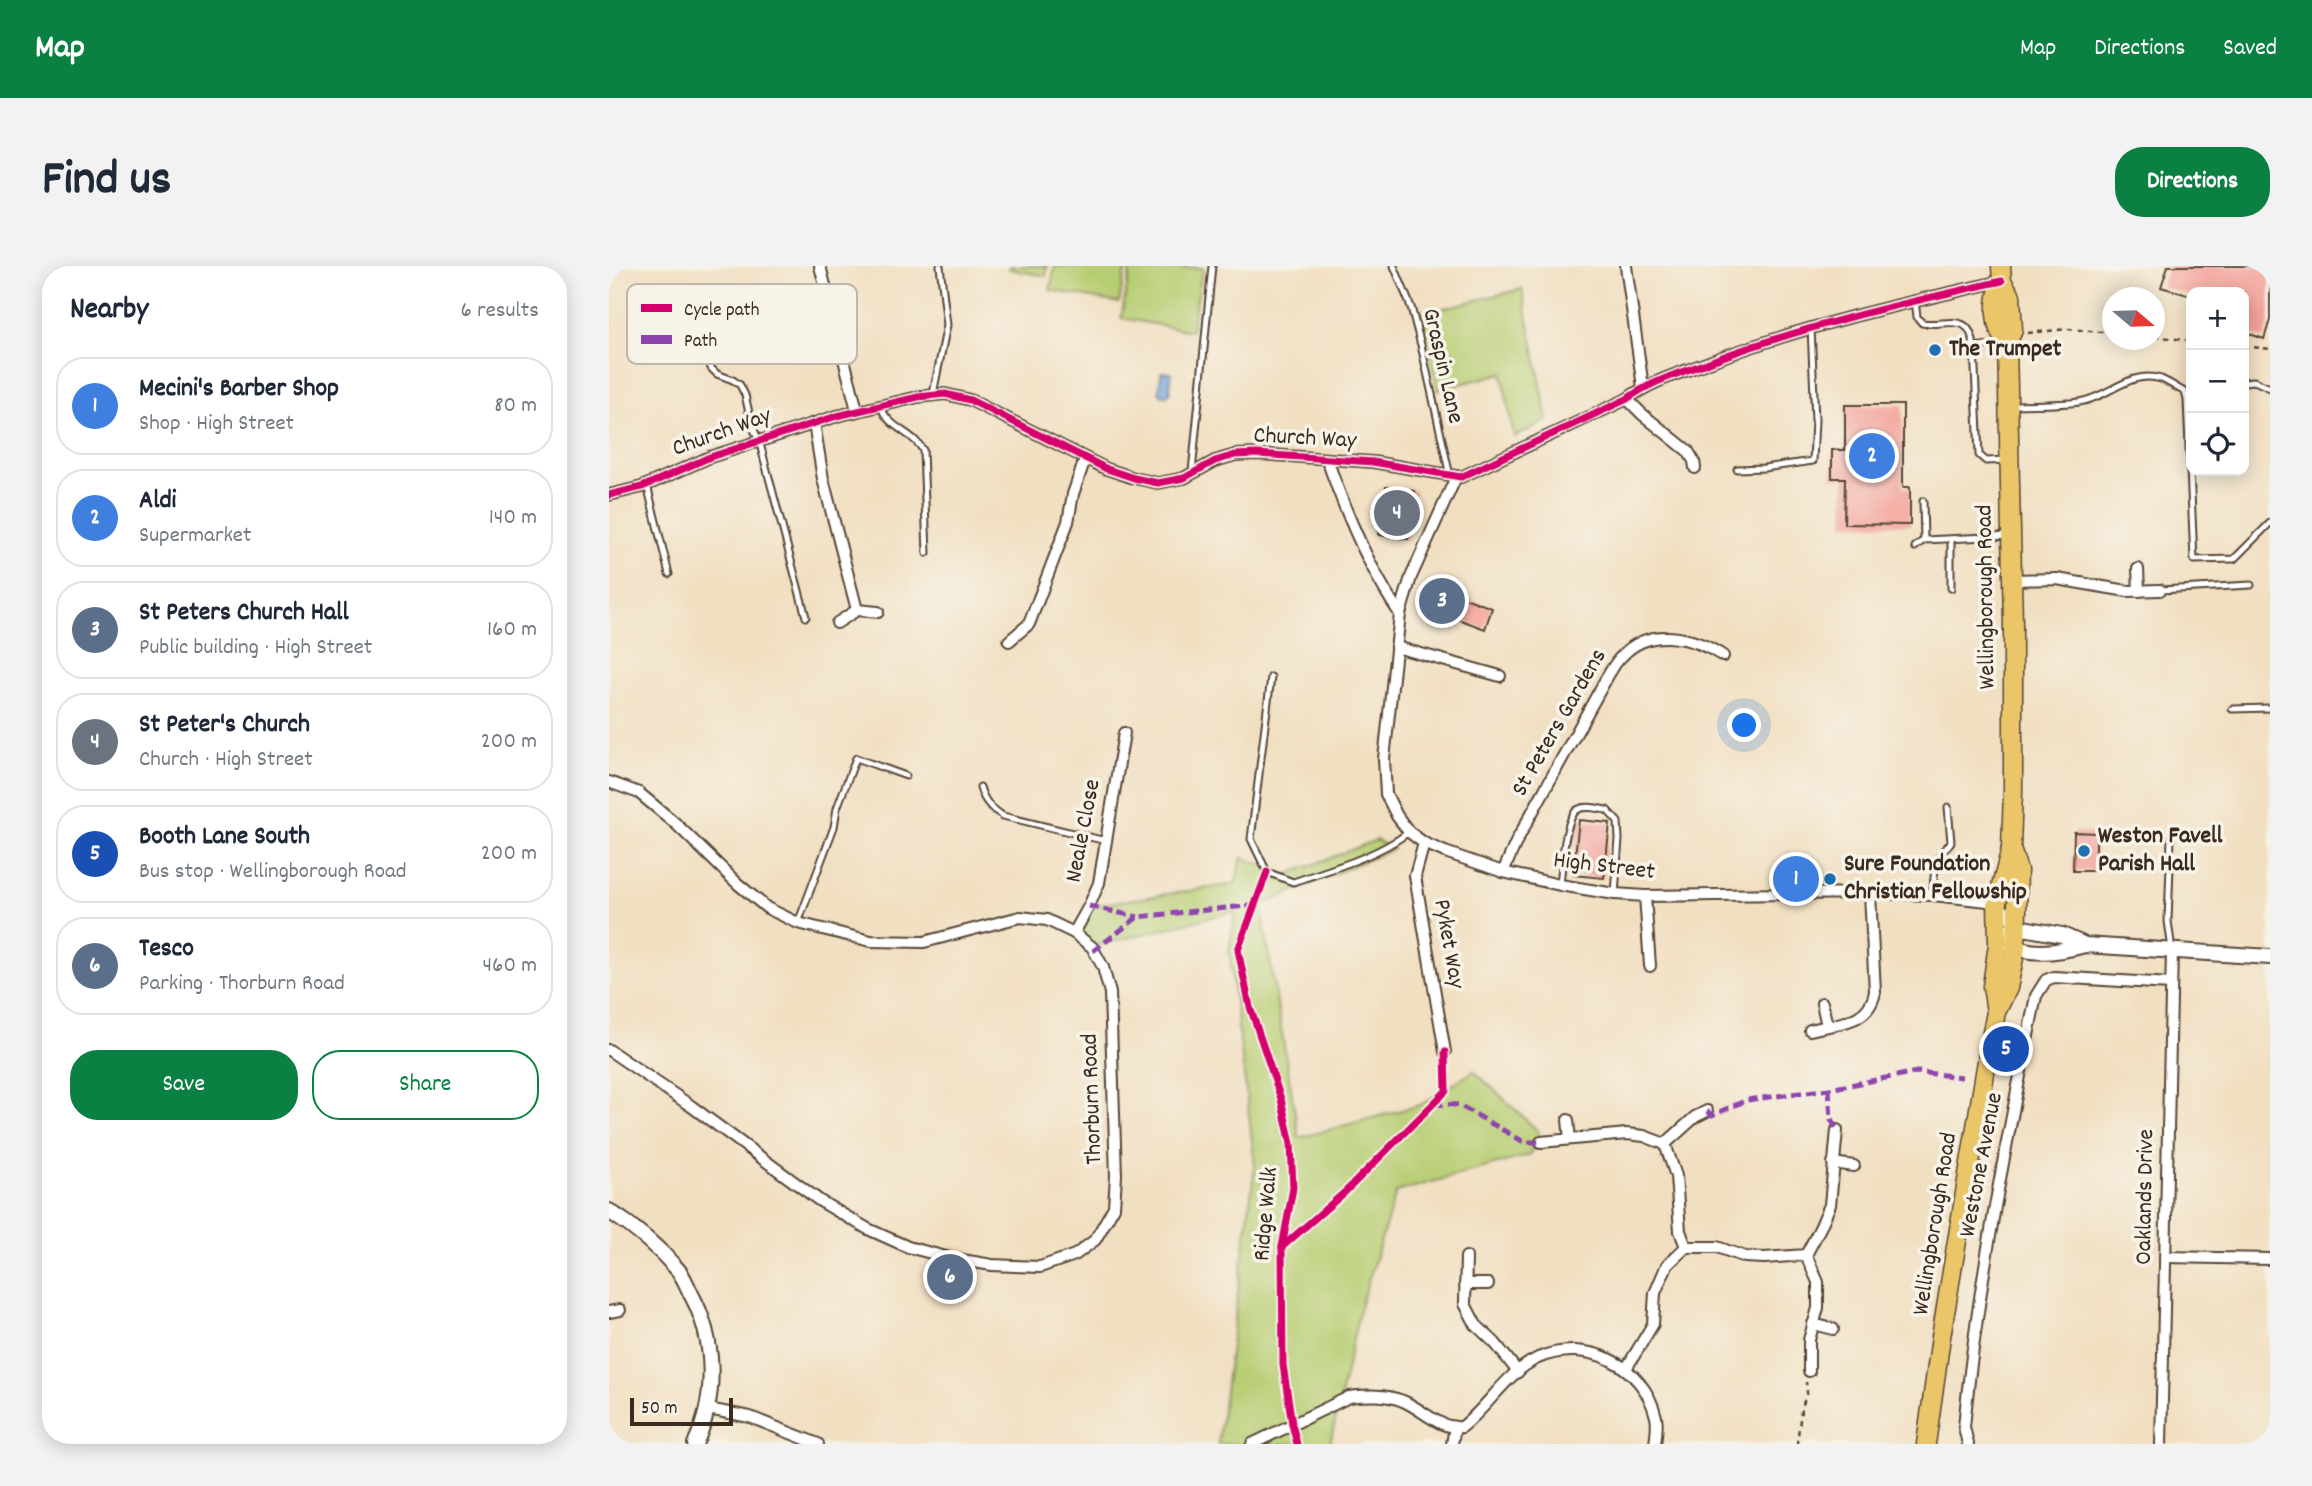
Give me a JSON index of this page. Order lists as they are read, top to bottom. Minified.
{"streets":{"main road":["Wellingborough Road"],"street":["Church Way","St Peters Gardens","Neale Close","High Street","Pyket Way","Thorburn Road","Westone Avenue","Oaklands Drive"],"lane":["Graspin Lane"],"cycle path":["Ridge Walk"]},"crossings":[["Graspin Lane","Church Way"],["Graspin Lane","High Street"],["Church Way","High Street"],["Wellingborough Road","High Street"],["St Peters Gardens","High Street"],["Neale Close","Thorburn Road"],["High Street","Pyket Way"],["Westone Avenue","Oaklands Drive"]],"places":["The Trumpet","Weston Favell Parish Hall","Sure Foundation Christian Fellowship"],"legend":["Cycle path","Path"],"scale_bar":"50 m","north":"right","page":{"header":"Map","nav":["Map","Directions","Saved"],"title":"Find us","buttons":["Directions",["Save","Share"]],"heading":["Nearby","6 results"],"map_buttons":["+","−"],"list":[{"mark":"1","name":"Mecini's Barber Shop","note":"Shop · High Street","value":"80 m"},{"mark":"2","name":"Aldi","note":"Supermarket","value":"140 m"},{"mark":"3","name":"St Peters Church Hall","note":"Public building · High Street","value":"160 m"},{"mark":"4","name":"St Peter's Church","note":"Church · High Street","value":"200 m"},{"mark":"5","name":"Booth Lane South","note":"Bus stop · Wellingborough Road","value":"200 m"},{"mark":"6","name":"Tesco","note":"Parking · Thorburn Road","value":"460 m"}],"pins":["2","4","3","1","5","6"],"scale":"50 m"}}
